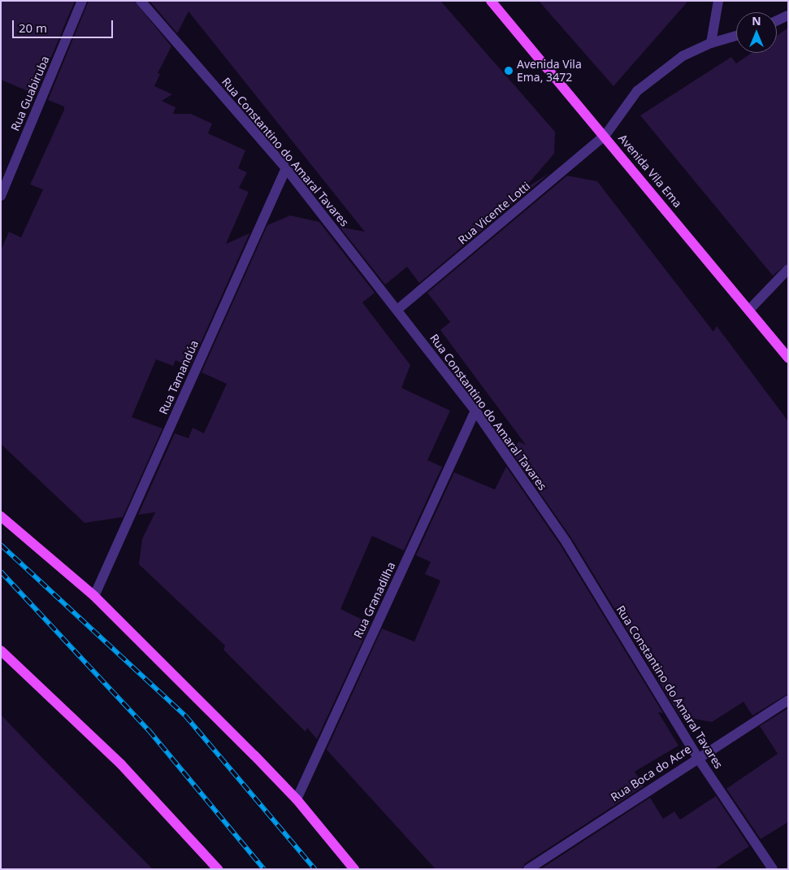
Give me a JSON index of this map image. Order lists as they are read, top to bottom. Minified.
{"streets":{"main road":["Avenida Vila Ema"],"street":["Rua Guabiruba","Rua Constantino do Amaral Tavares","Rua Vicente Lotti","Rua Tamandúa","Rua Granadilha","Rua Boca do Acre"]},"crossings":[["Rua Constantino do Amaral Tavares","Rua Vicente Lotti"],["Rua Constantino do Amaral Tavares","Rua Tamandúa"],["Rua Constantino do Amaral Tavares","Rua Granadilha"],["Rua Constantino do Amaral Tavares","Rua Boca do Acre"],["Avenida Vila Ema","Rua Vicente Lotti"]],"places":["Avenida Vila Ema, 3472"],"scale_bar":"20 m","north":"top"}
